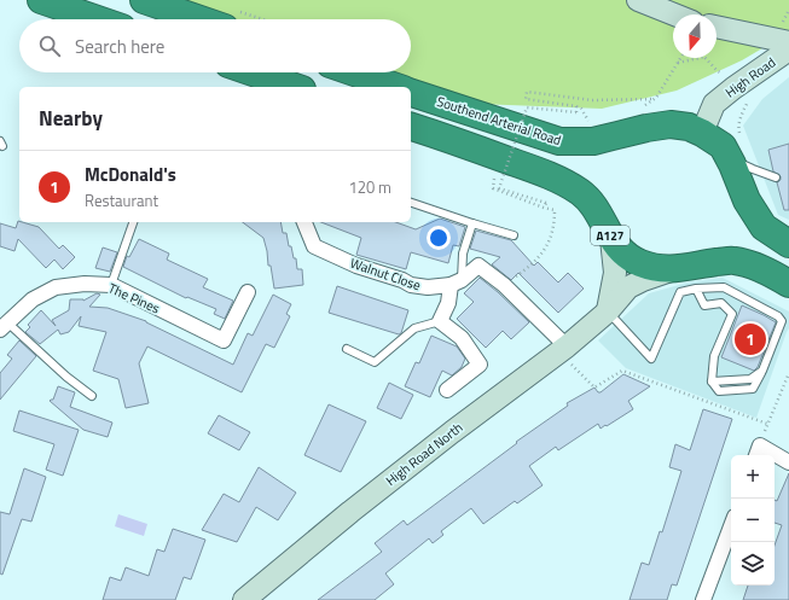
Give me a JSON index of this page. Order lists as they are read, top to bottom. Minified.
{"streets":{"highway":["Southend Arterial Road","A127"],"street":["High Road","Walnut Close","The Pines","High Road North"]},"crossings":[["High Road","Southend Arterial Road"],["A127","High Road North"]],"north":"bottom","page":{"search":"Search here","heading":"Nearby","list":[{"mark":"1","name":"McDonald's","note":"Restaurant","value":"120 m"}],"pins":"1","map_buttons":["+","−"]}}
